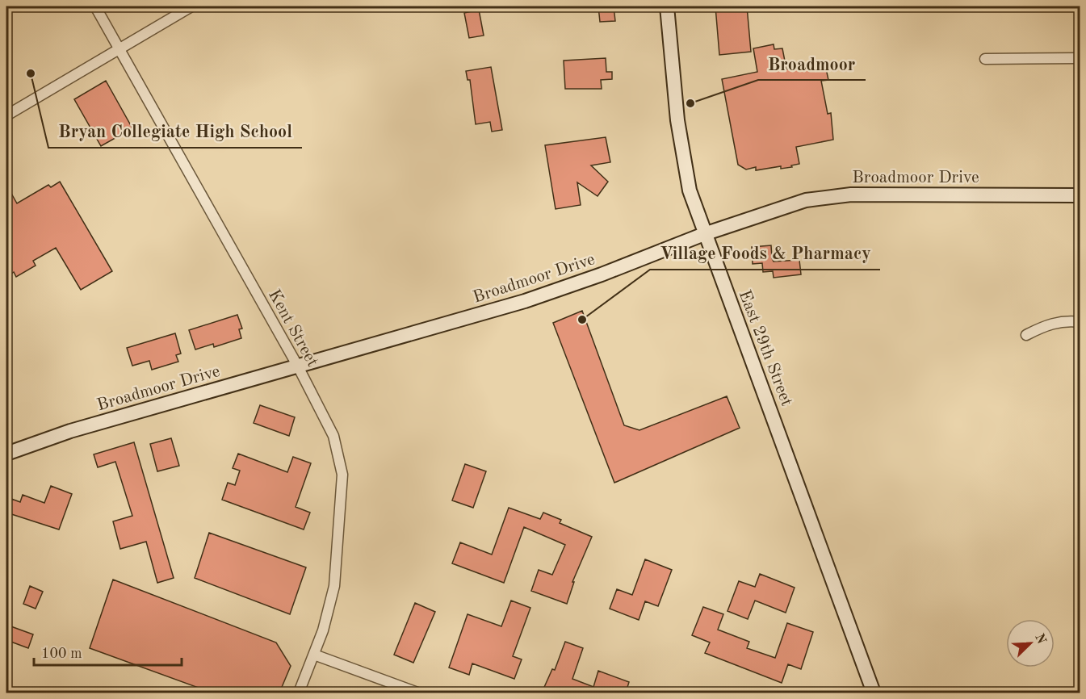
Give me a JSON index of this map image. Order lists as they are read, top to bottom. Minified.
{"streets":{"street":["Broadmoor Drive","Kent Street","East 29th Street"]},"crossings":[["Broadmoor Drive","Kent Street"],["Broadmoor Drive","East 29th Street"]],"places":["Bryan Collegiate High School","Broadmoor","Village Foods & Pharmacy"],"scale_bar":"100 m","north":"top right"}
